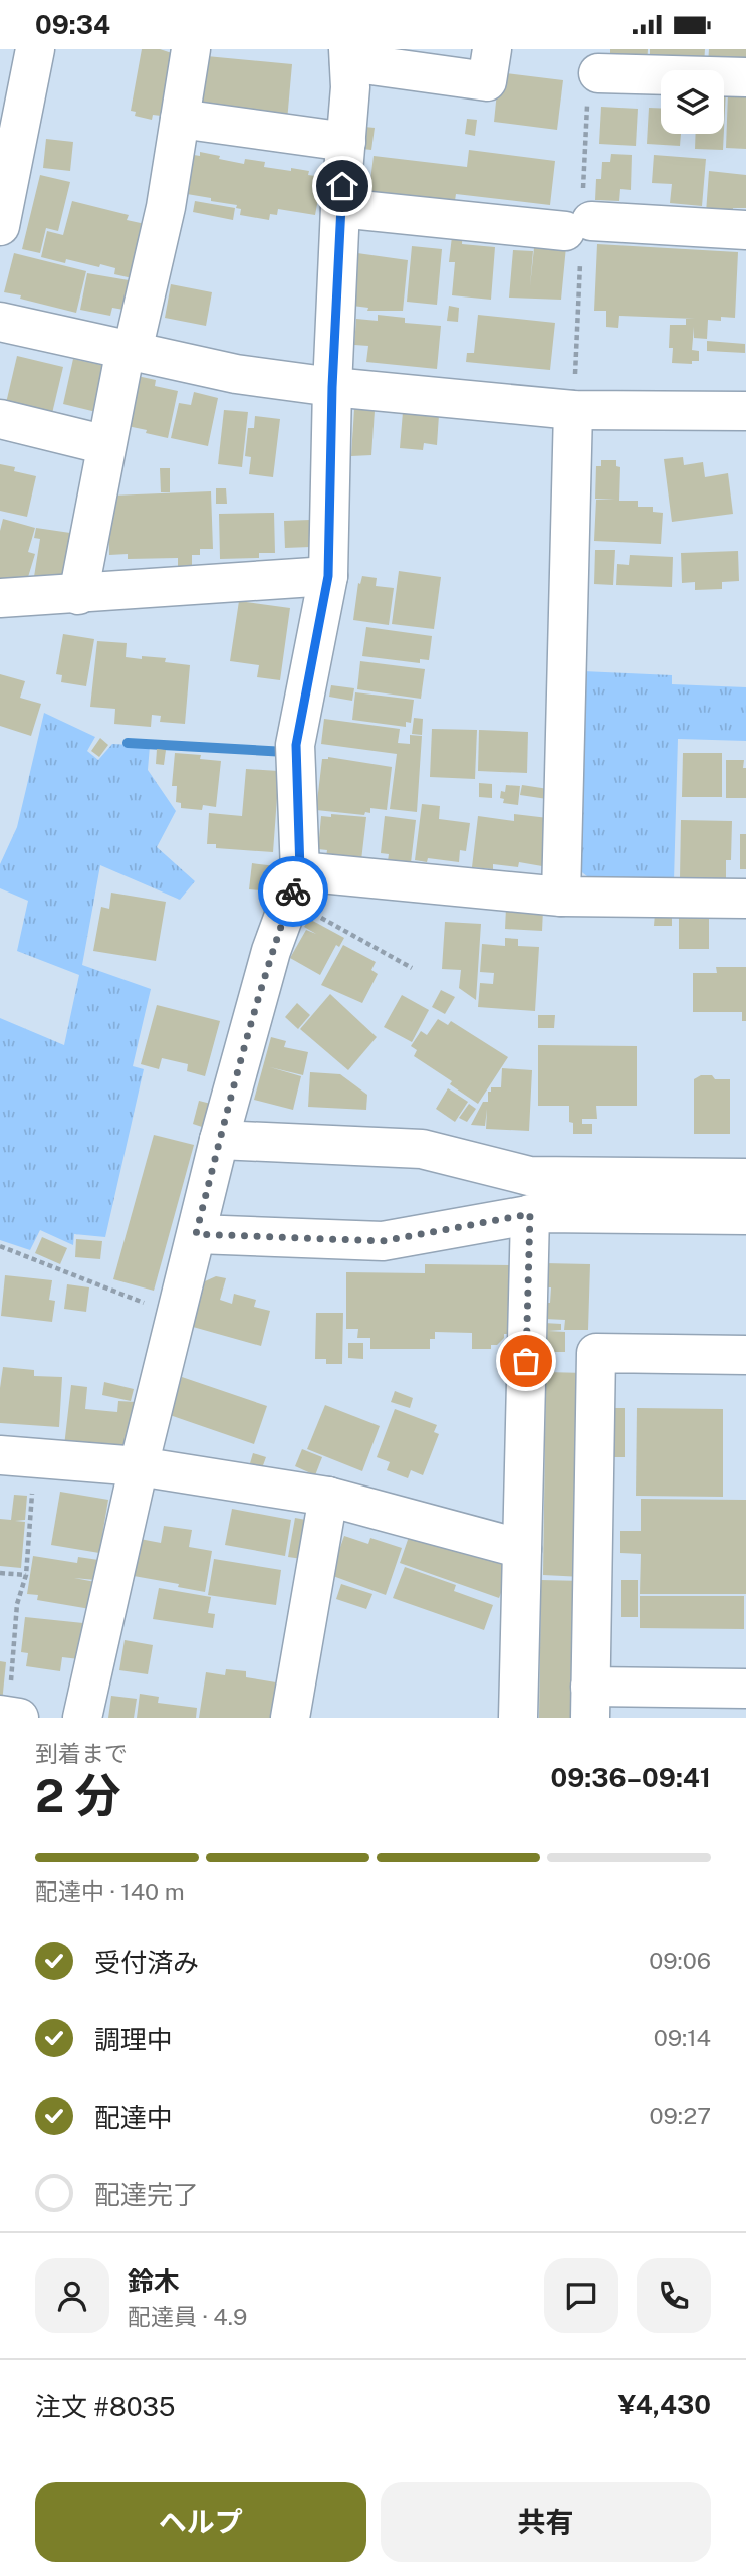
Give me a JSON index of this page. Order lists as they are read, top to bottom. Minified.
{"page":{"status":"09:34","heading":["2 分","到着まで","09:36–09:41"],"panel":["鈴木","配達員 · 4.9","注文 #8035","¥4,430"],"bar":"配達中 · 140 m","list":[["受付済み","09:06"],["調理中","09:14"],["配達中","09:27"],"配達完了"],"buttons":["ヘルプ","共有"]}}
